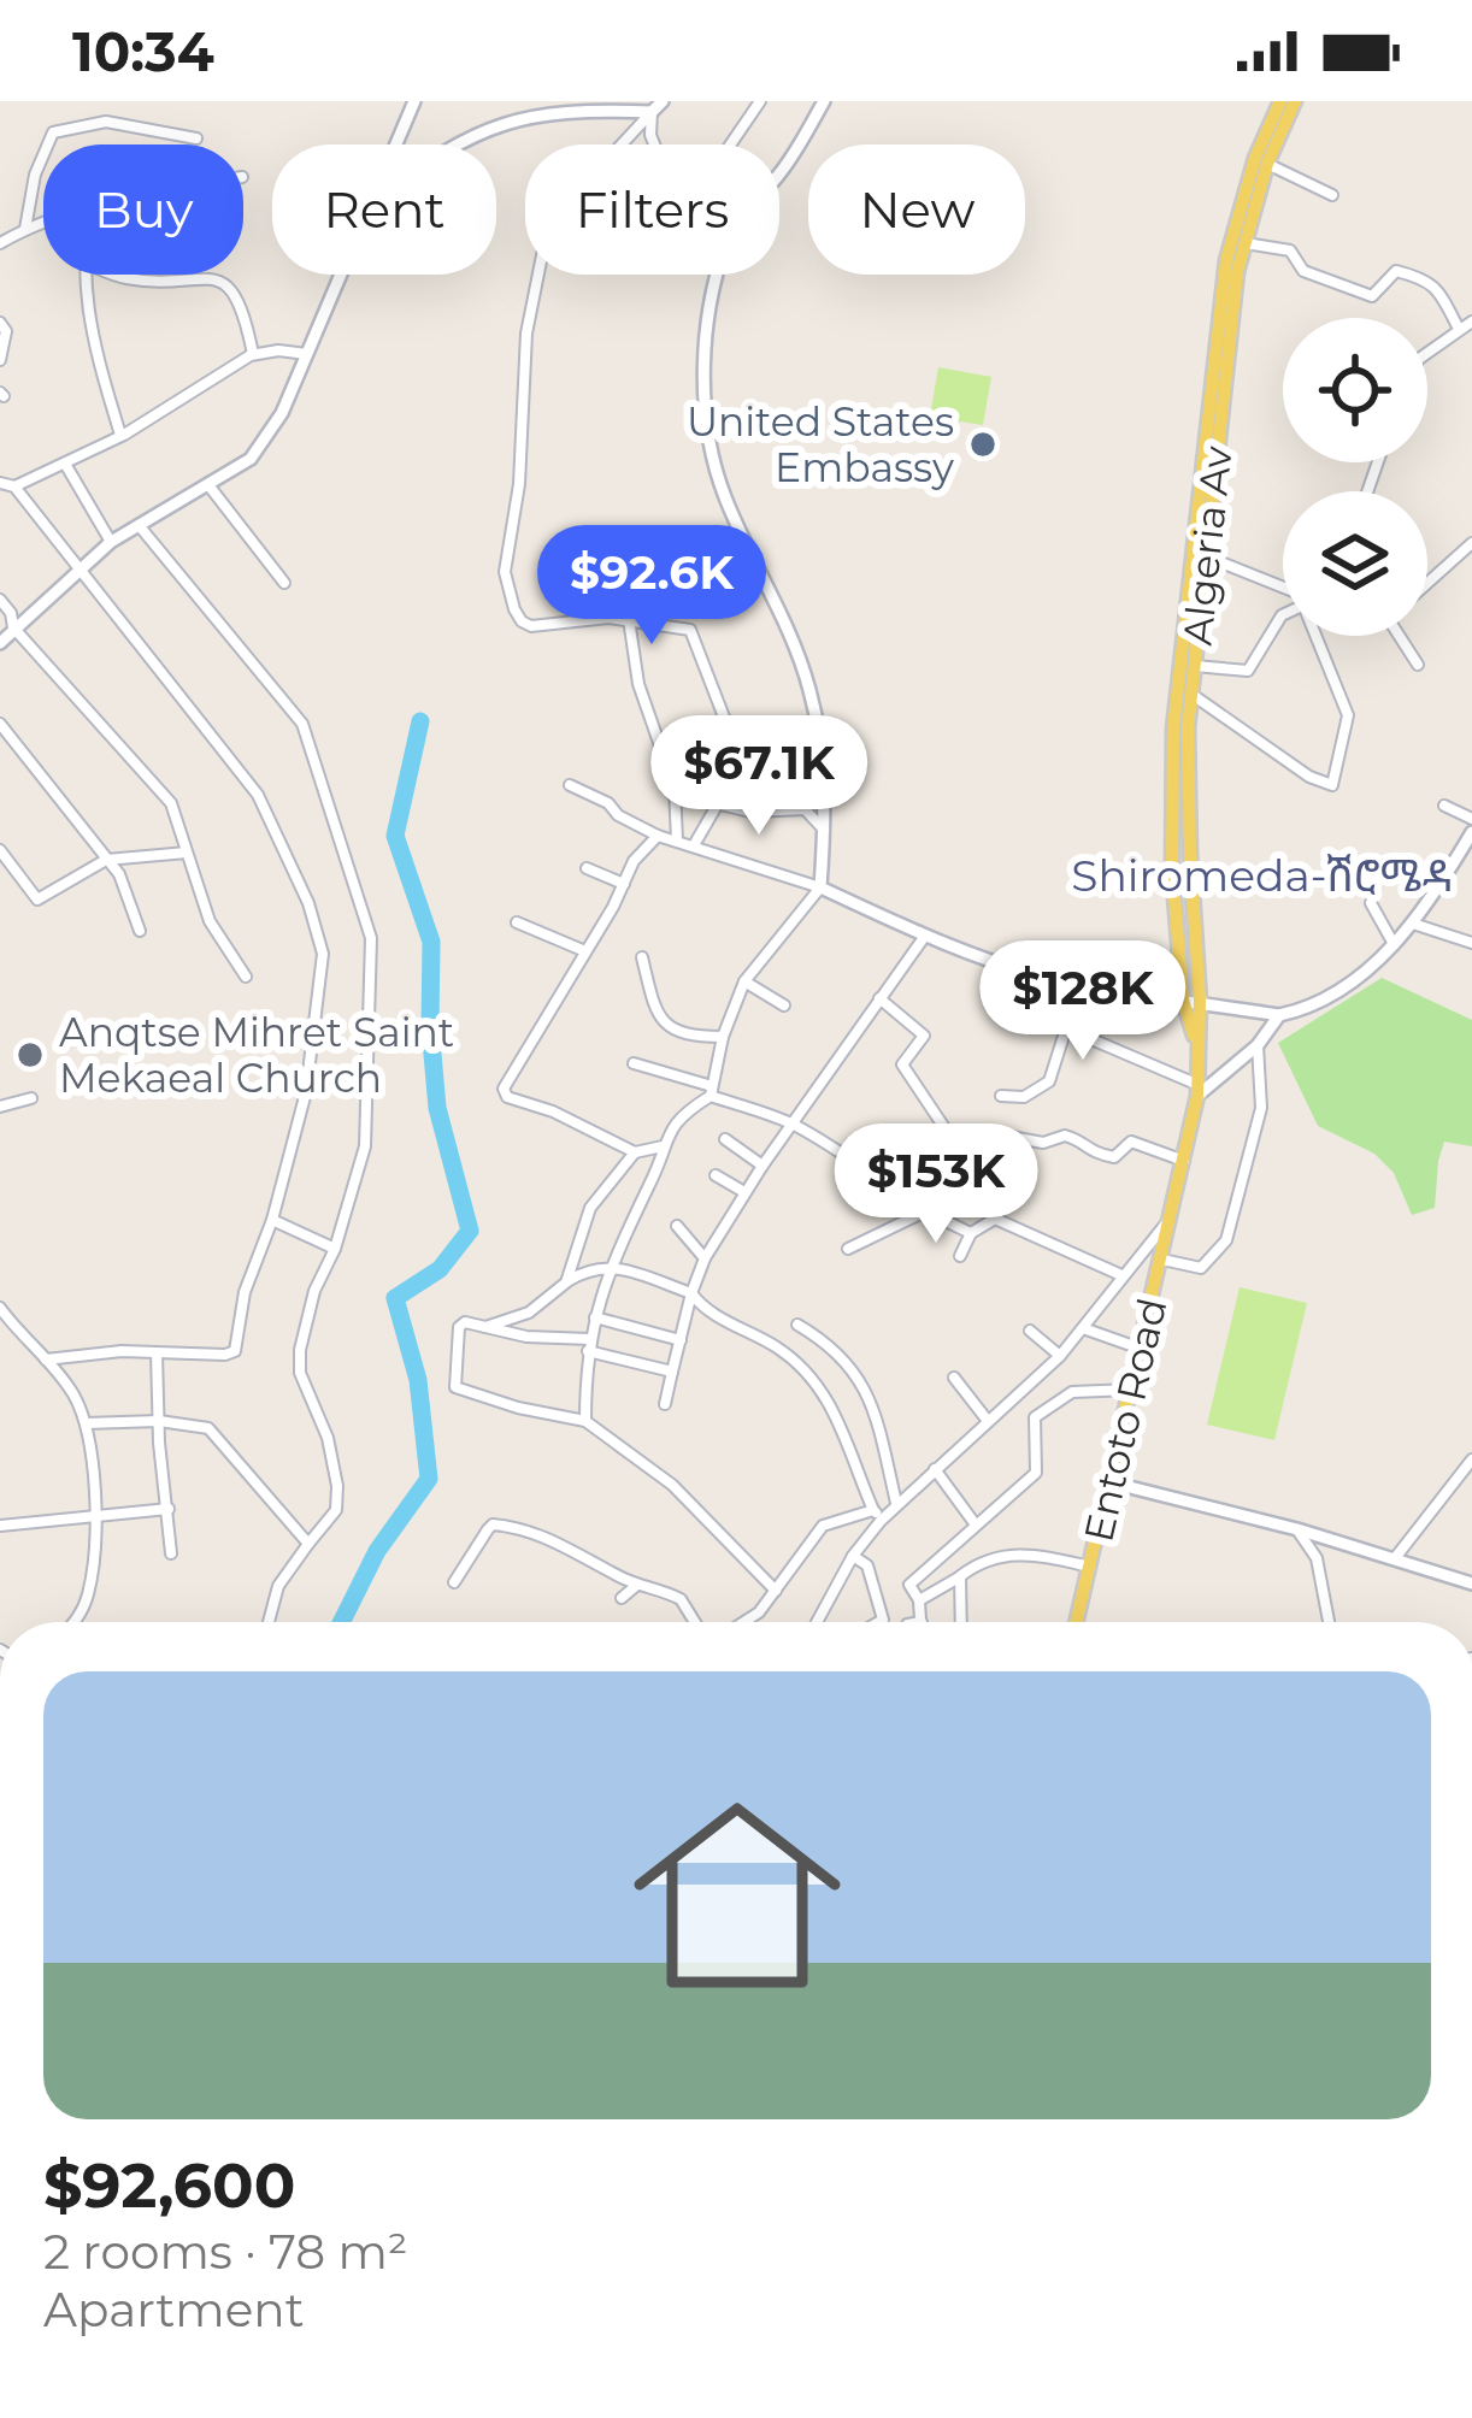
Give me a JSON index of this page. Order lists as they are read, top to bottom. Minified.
{"streets":{"main road":["Algeria Av","Entoto Road"]},"crossings":[["Algeria Av","Entoto Road"]],"districts":["Shiromeda-ሽሮሜዳ"],"places":["United States Embassy","Anqtse Mihret Saint Mekaeal Church"],"page":{"status":"10:34","chip":["Buy","Rent","Filters","New"],"price":["$92.6K","$67.1K","$128K","$153K"],"list":[{"name":"$92,600","note":"2 rooms · 78 m² · Apartment"}]}}
